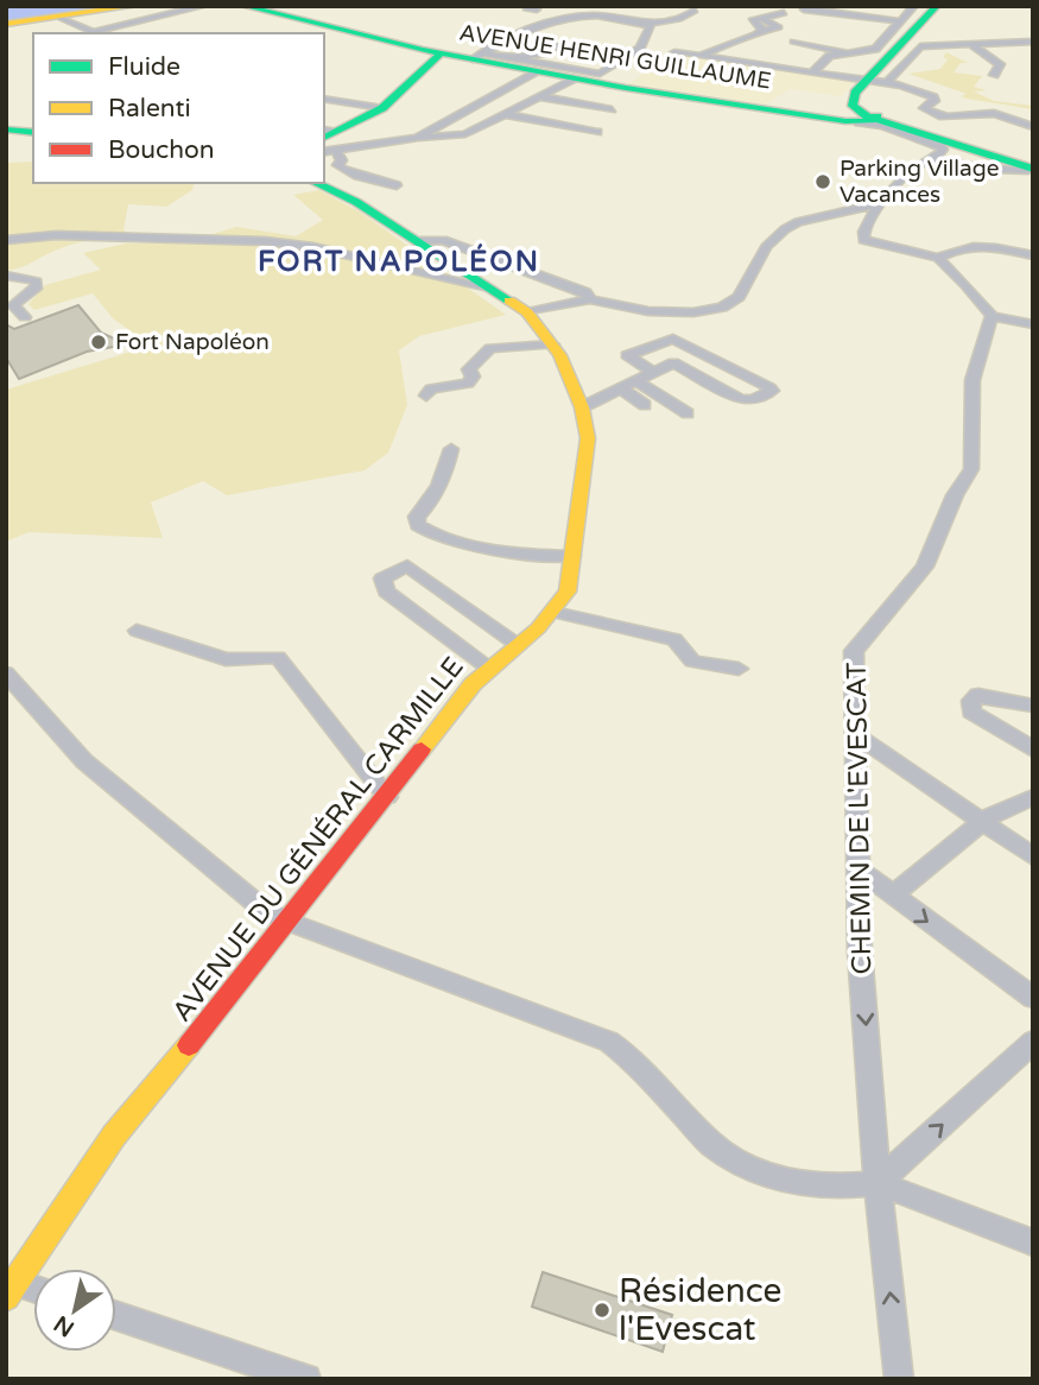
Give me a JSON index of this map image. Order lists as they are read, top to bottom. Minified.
{"streets":{"street":["AVENUE HENRI GUILLAUME","CHEMIN DE L'EVESCAT","AVENUE DU GÉNÉRAL CARMILLE"]},"districts":["FORT NAPOLÉON"],"places":["Parking Village Vacances","Fort Napoléon","Résidence l'Evescat"],"legend":["Fluide","Ralenti","Bouchon"],"north":"bottom left"}
